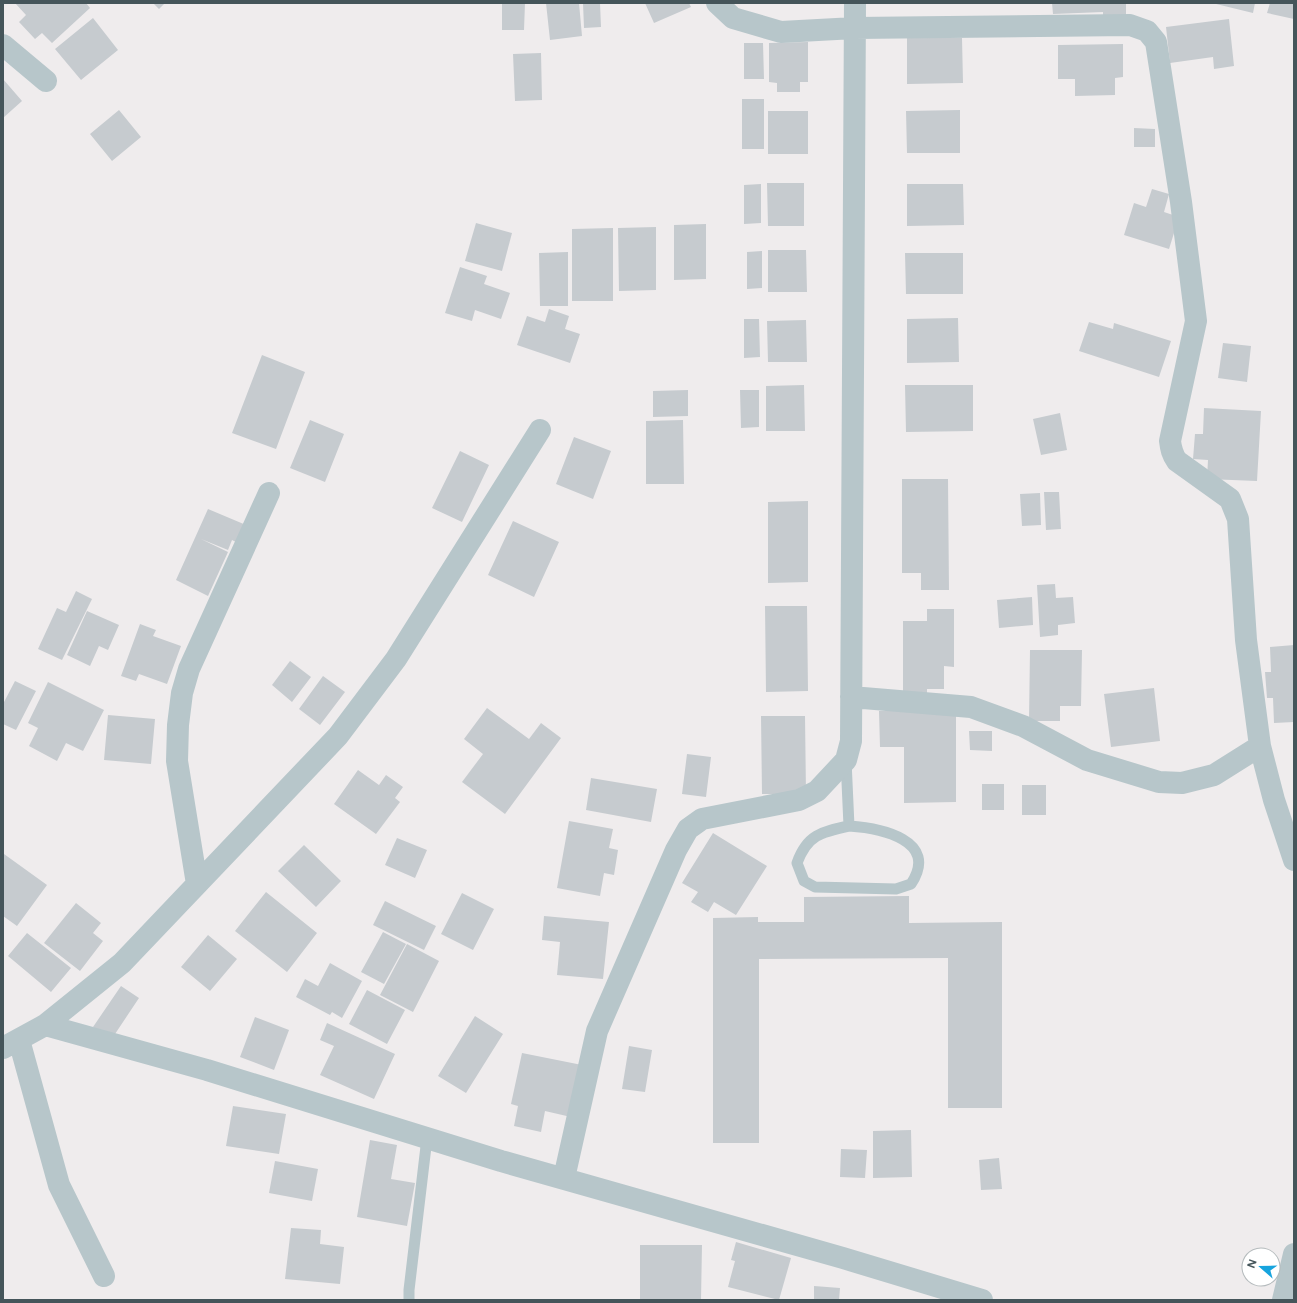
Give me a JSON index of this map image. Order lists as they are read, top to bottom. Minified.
{"north":"left"}
